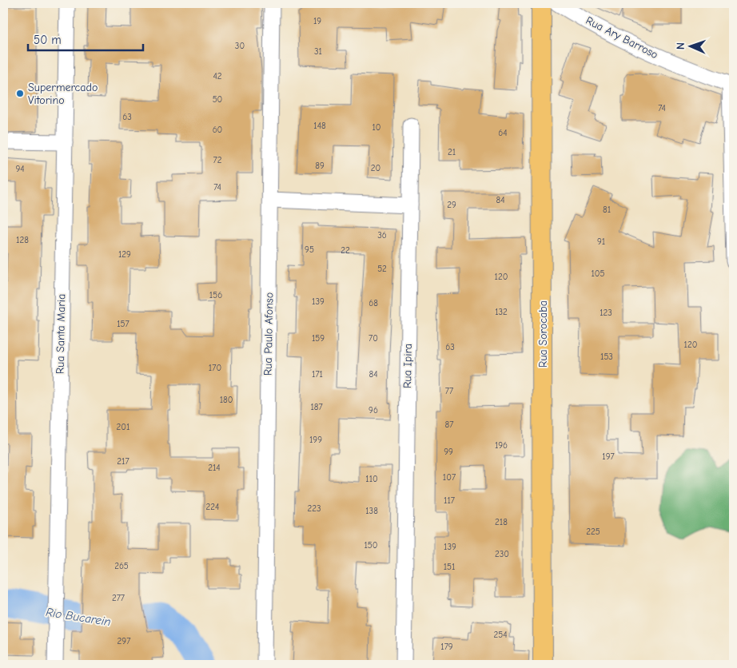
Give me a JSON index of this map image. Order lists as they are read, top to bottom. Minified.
{"streets":{"main road":["Rua Sorocaba"],"street":["Rua Ary Barroso","Rua Santa Maria","Rua Paulo Afonso","Rua Ipira"]},"water":["Rio Bucarein"],"places":["Supermercado Vitorino"],"house_numbers":["19","30","31","42","50","74","63","148","10","60","64","21","72","89","20","94","74","84","29","81","36","128","91","95","22","129","52","105","120","156","139","68","132","123","157","159","70","120","63","153","170","171","84","77","180","187","96","87","201","199","196","99","197","217","214","107","110","117","224","223","138","218","225","150","139","230","265","151","277","254","297","179"],"scale_bar":"50 m","north":"left"}
